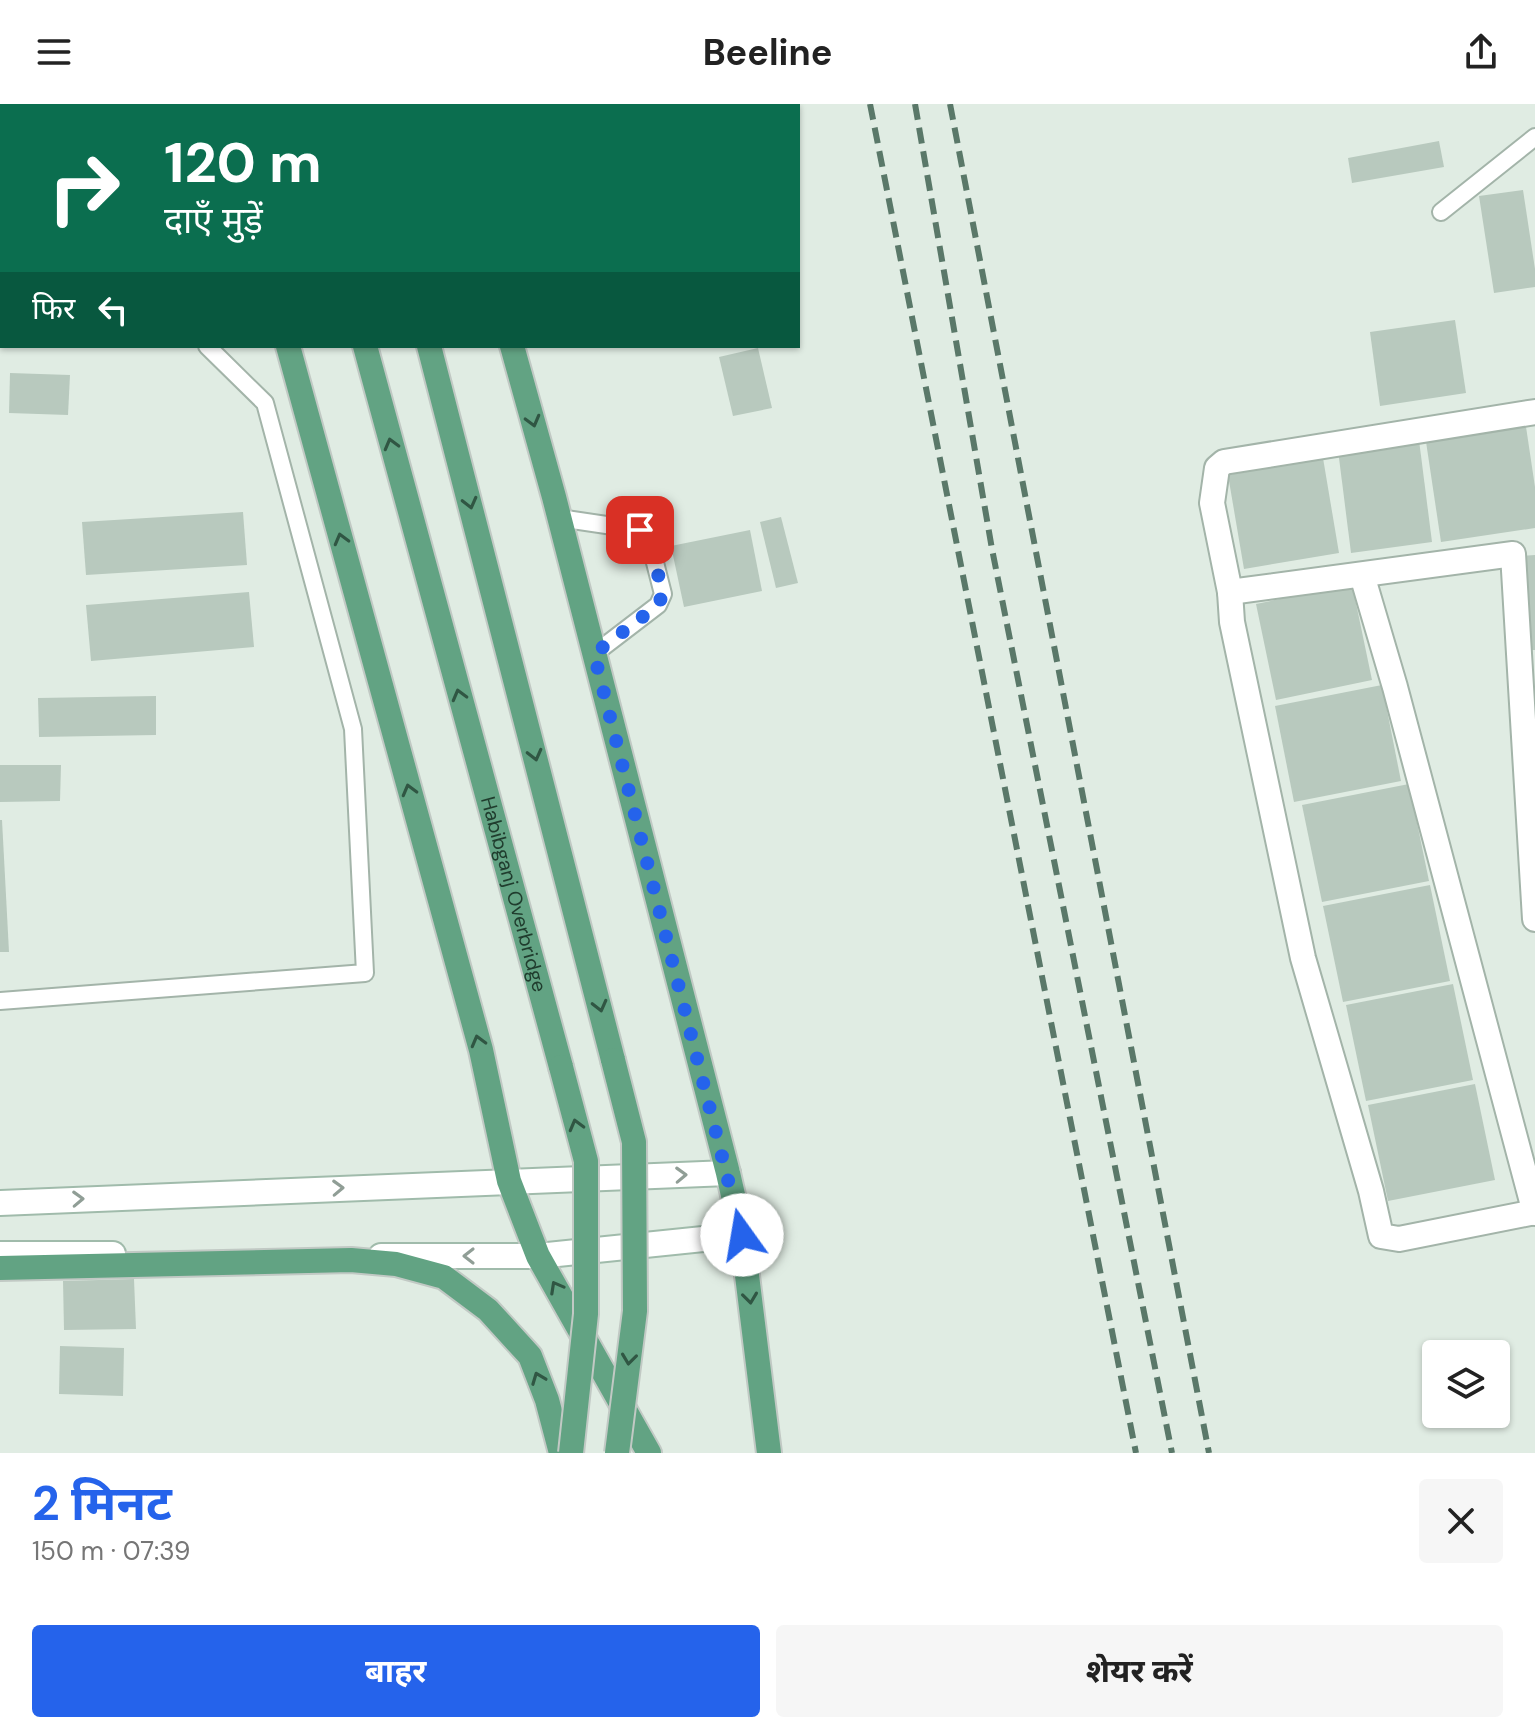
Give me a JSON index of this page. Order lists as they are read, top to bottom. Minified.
{"streets":{"main road":["Habibganj Overbridge"]},"page":{"header":"Beeline","turn":["120 m","दाएँ मुड़ें"],"then":"फिर","heading":["2 मिनट","150 m · 07:39"],"buttons":["बाहर","शेयर करें"]}}
